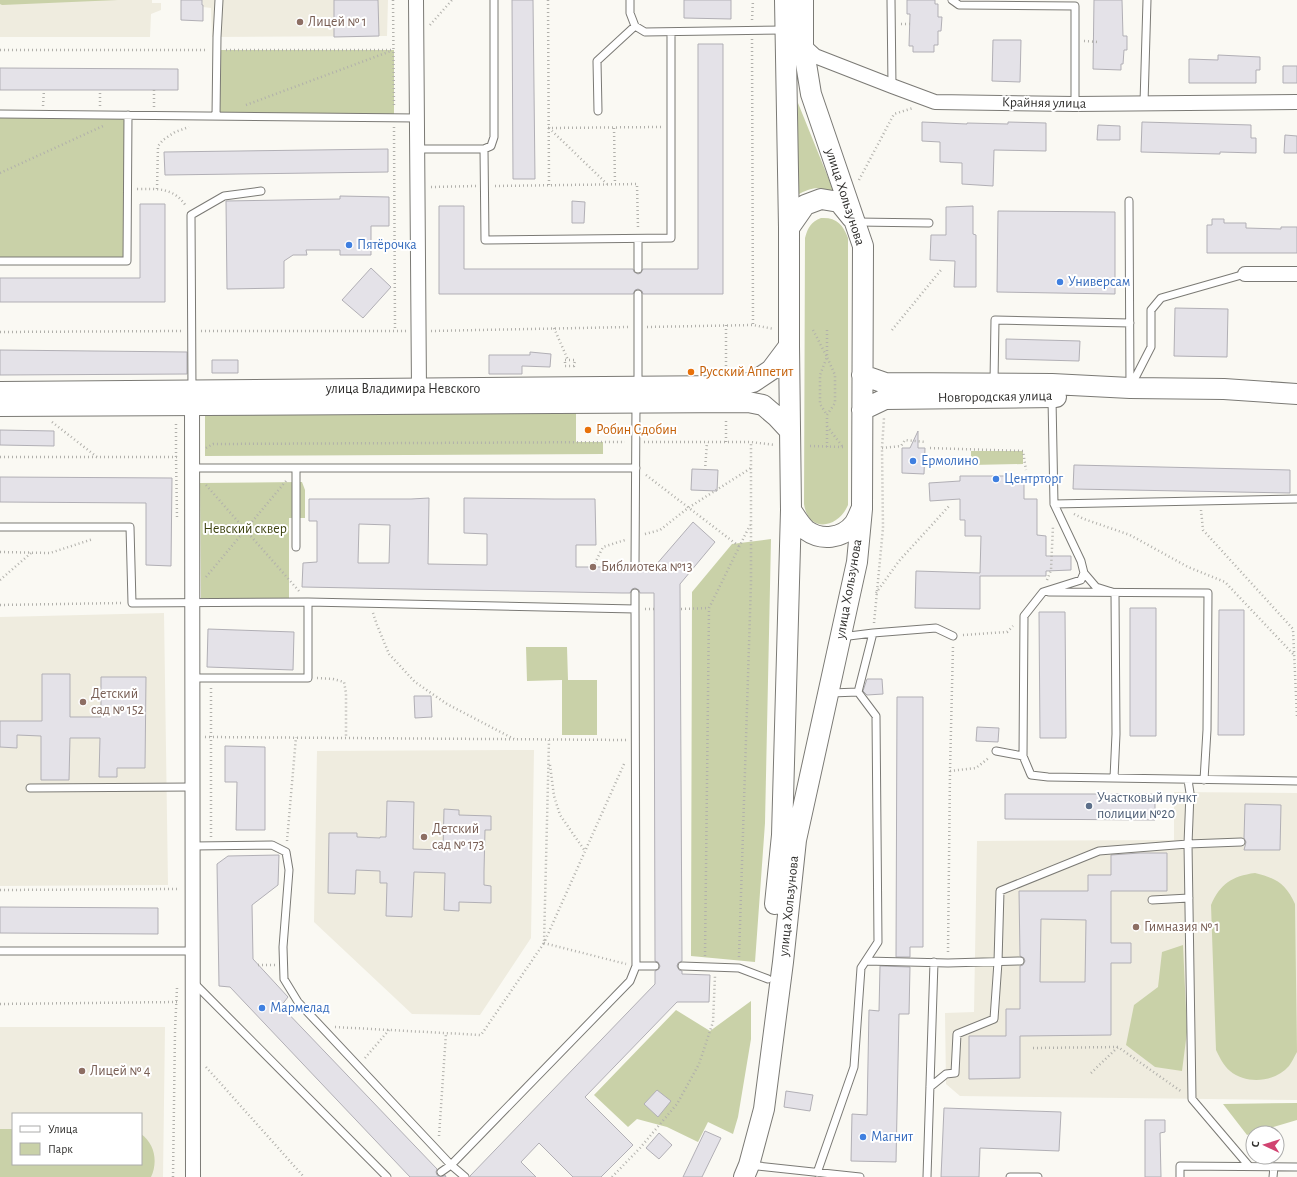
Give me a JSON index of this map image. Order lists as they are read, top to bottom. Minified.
{"streets":{"main road":["улица Хользунова","улица Владимира Невского","Новгородская улица"],"street":["Крайняя улица"]},"crossings":[["Крайняя улица","улица Хользунова"],["улица Хользунова","улица Владимира Невского"],["улица Хользунова","Новгородская улица"]],"parks":["Невский сквер"],"places":["Лицей № 1","Пятёрочка","Универсам","Русский Аппетит","Робин Сдобин","Ермолино","Центрторг","Библиотека №13","Детский сад № 152","Участковый пункт полиции №20","Детский сад № 173","Гимназия № 1","Мармелад","Лицей № 4","Магнит"],"legend":["Улица","Парк"],"north":"left"}
